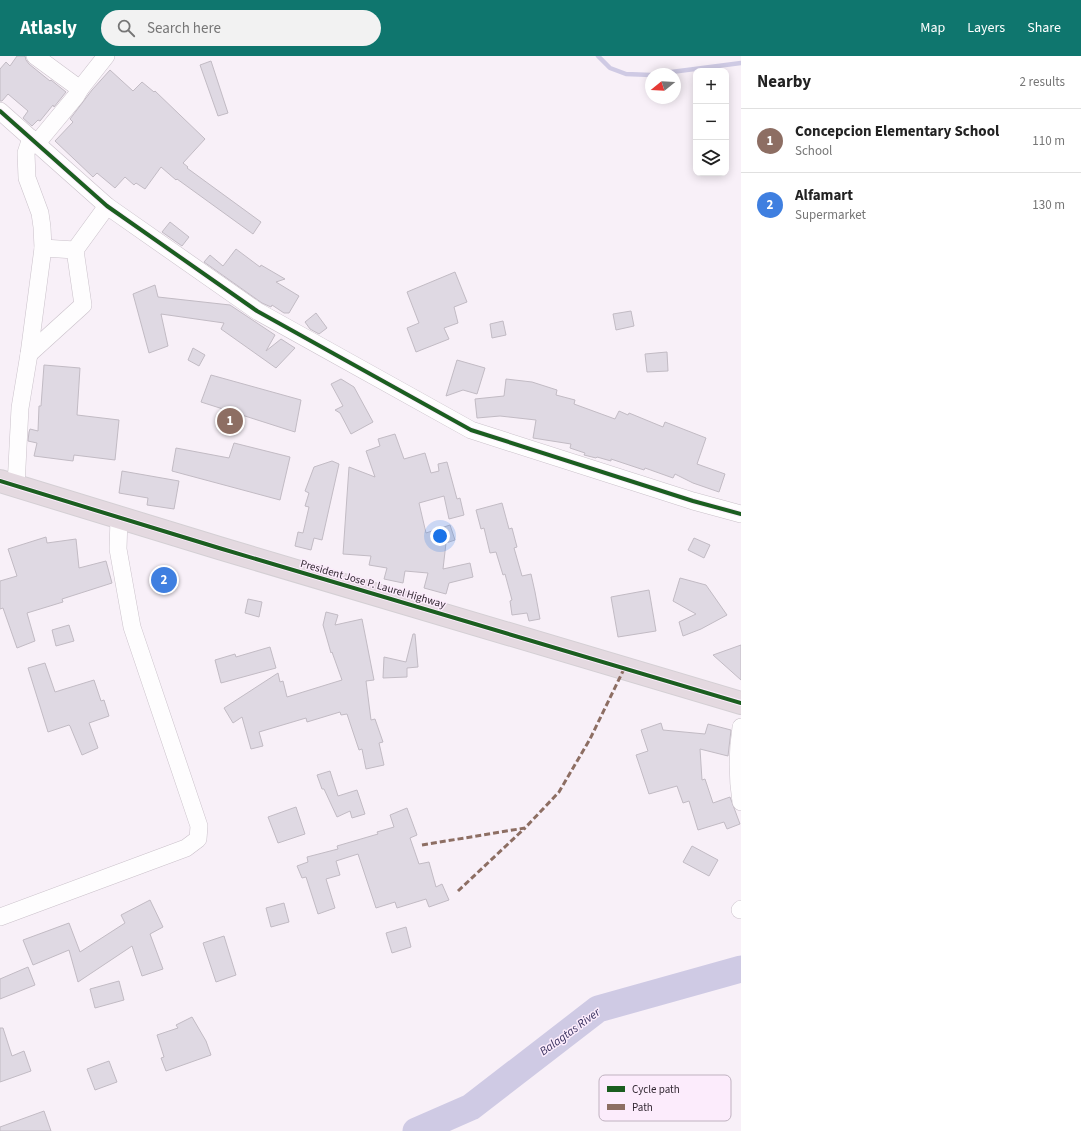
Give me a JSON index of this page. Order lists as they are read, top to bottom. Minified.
{"streets":{"highway":["President Jose P. Laurel Highway"]},"water":["Balagtas River"],"legend":["Cycle path","Path"],"north":"left","page":{"header":"Atlasly","search":"Search here","nav":["Map","Layers","Share"],"heading":["Nearby","2 results"],"map_buttons":["+","−"],"list":[{"mark":"1","name":"Concepcion Elementary School","note":"School","value":"110 m"},{"mark":"2","name":"Alfamart","note":"Supermarket","value":"130 m"}],"pins":["1","2"]}}
